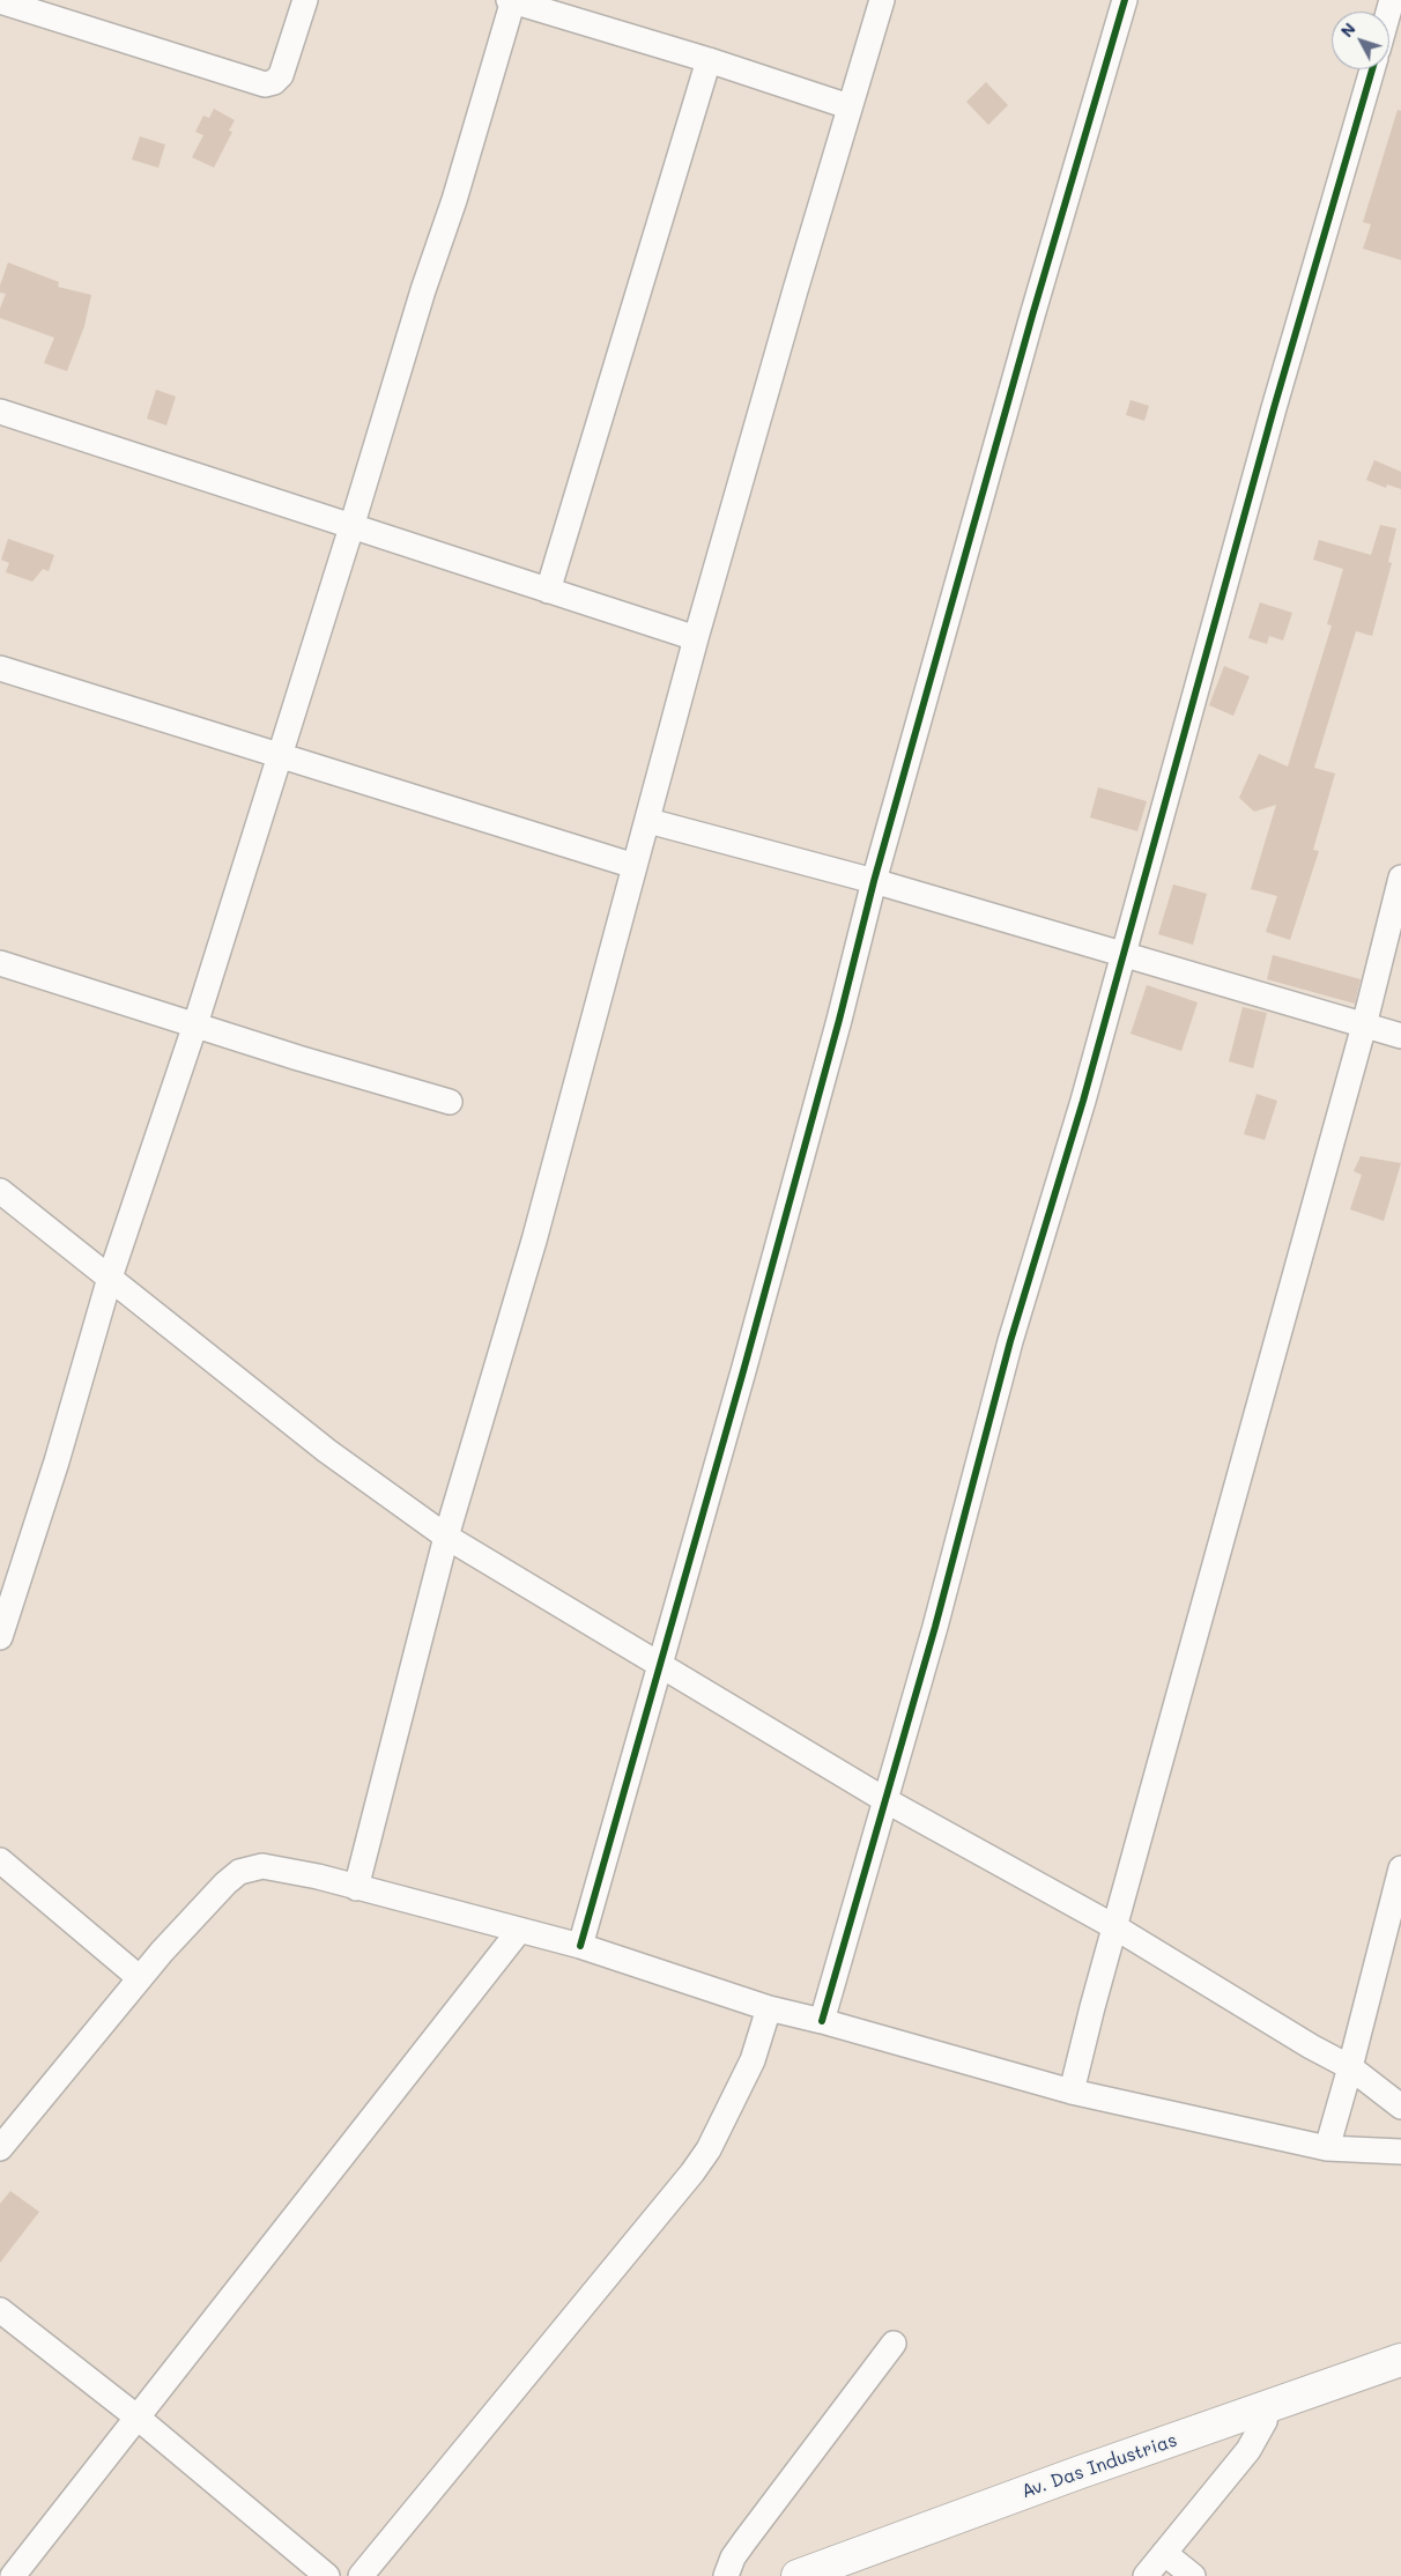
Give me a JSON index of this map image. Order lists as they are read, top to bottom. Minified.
{"streets":{"main road":["Av. Das Industrias"]},"north":"top left"}
